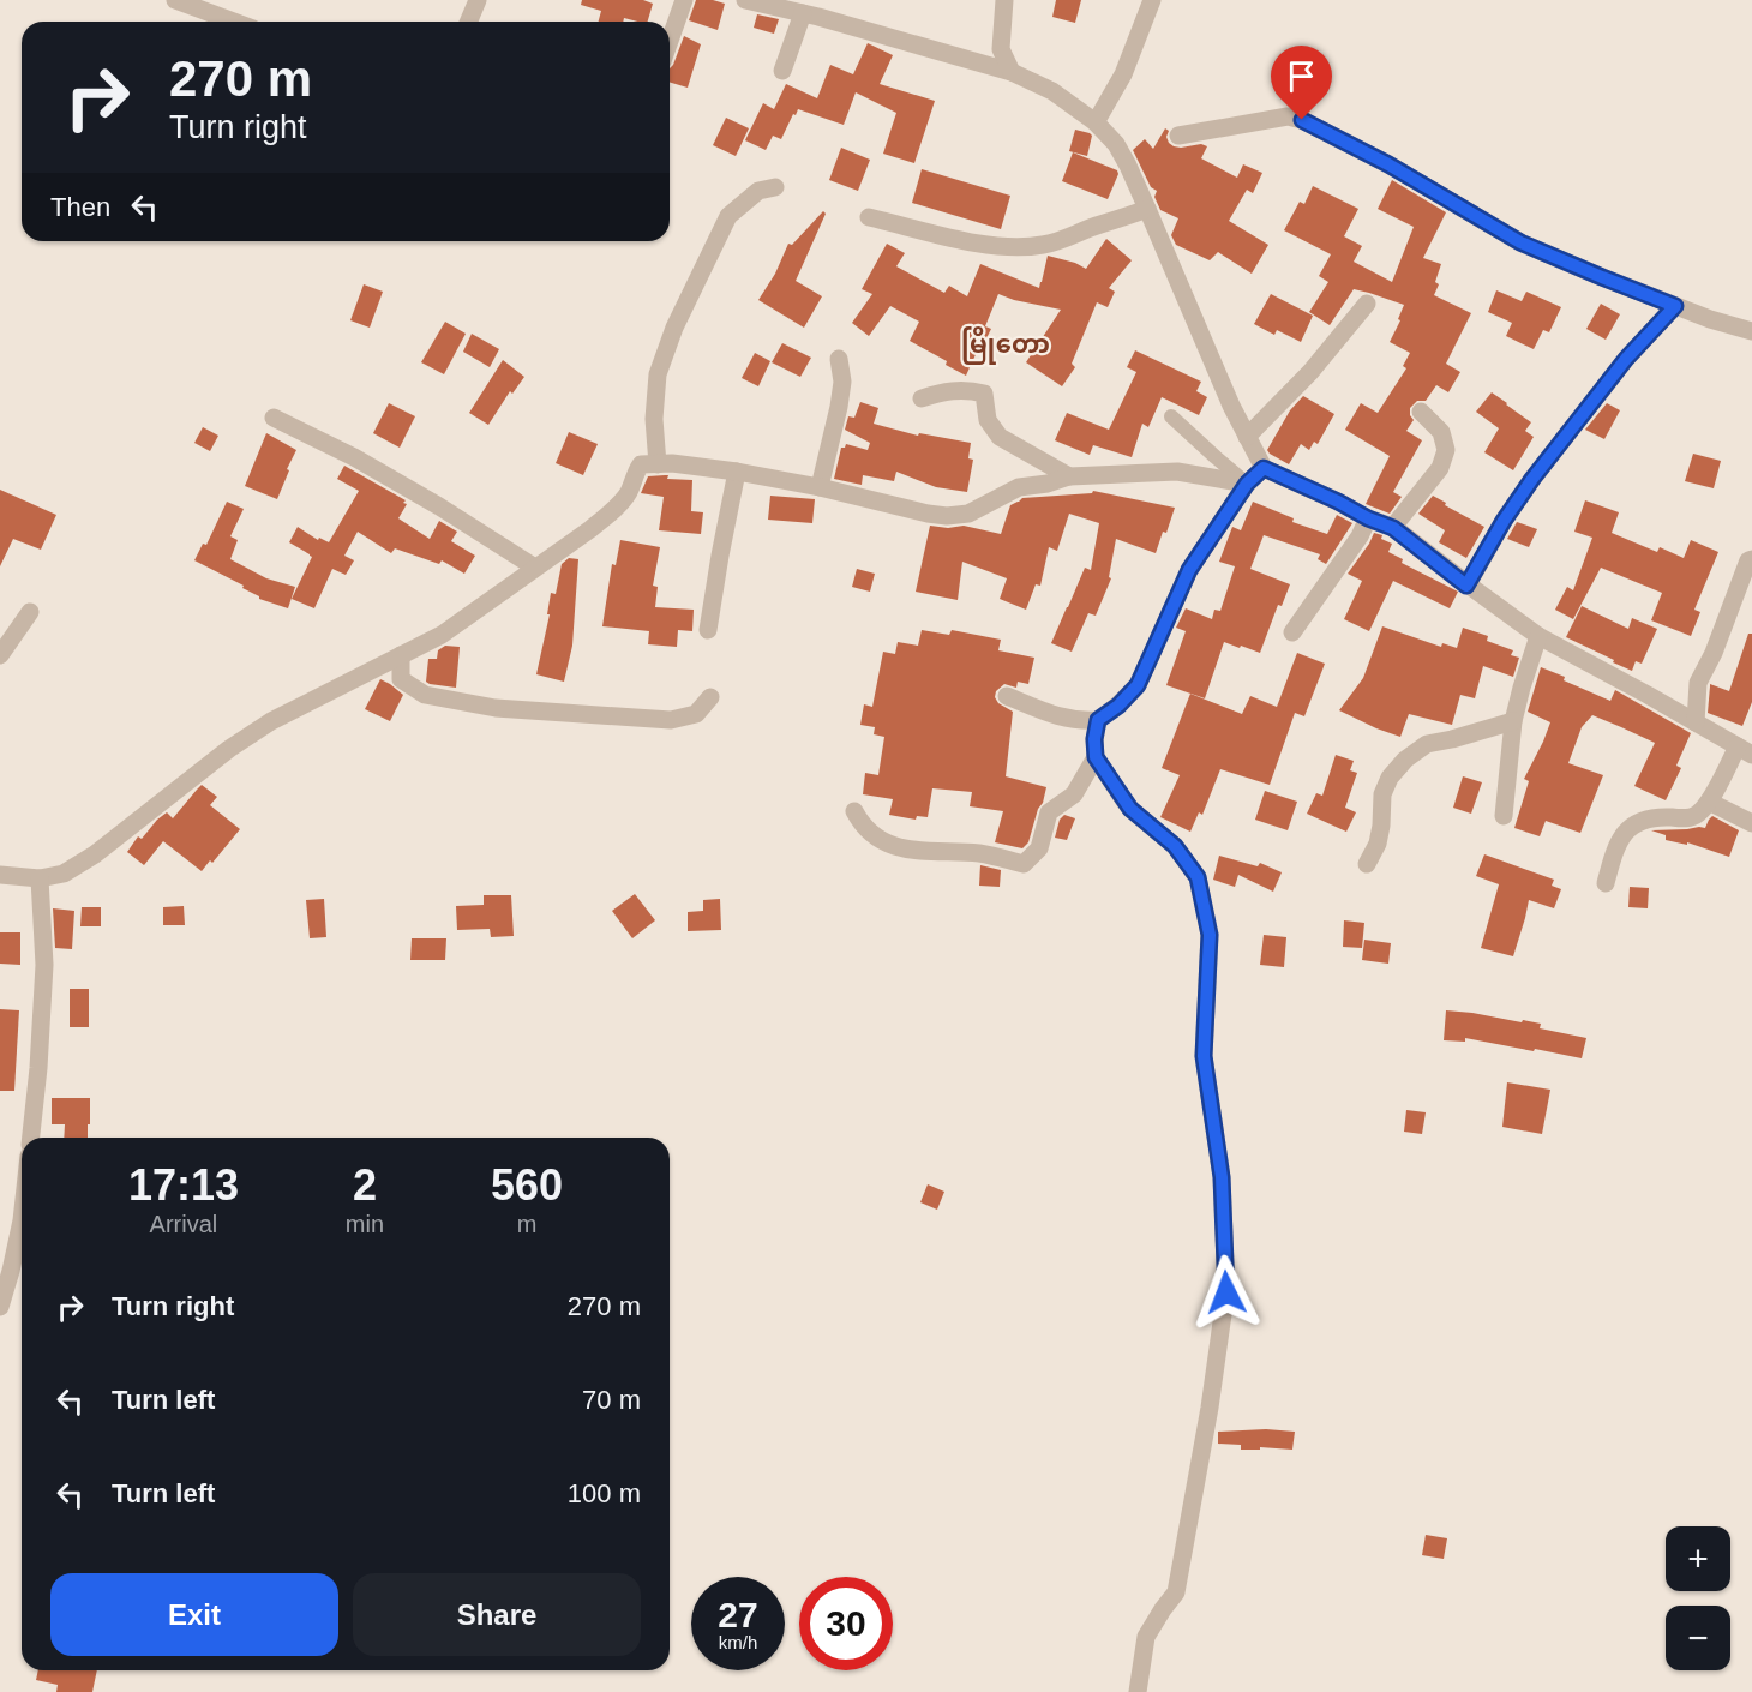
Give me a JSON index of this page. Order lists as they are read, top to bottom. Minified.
{"districts":["မြိုတော"],"page":{"turn":["270 m","Turn right"],"then":"Then","eta":["17:13","Arrival","2","min","560","m"],"list":[{"name":"Turn right","value":"270 m"},{"name":"Turn left","value":"70 m"},{"name":"Turn left","value":"100 m"}],"map_buttons":["+","−"],"buttons":["Exit","Share"],"speed":"27 km/h","limit":"30"}}
